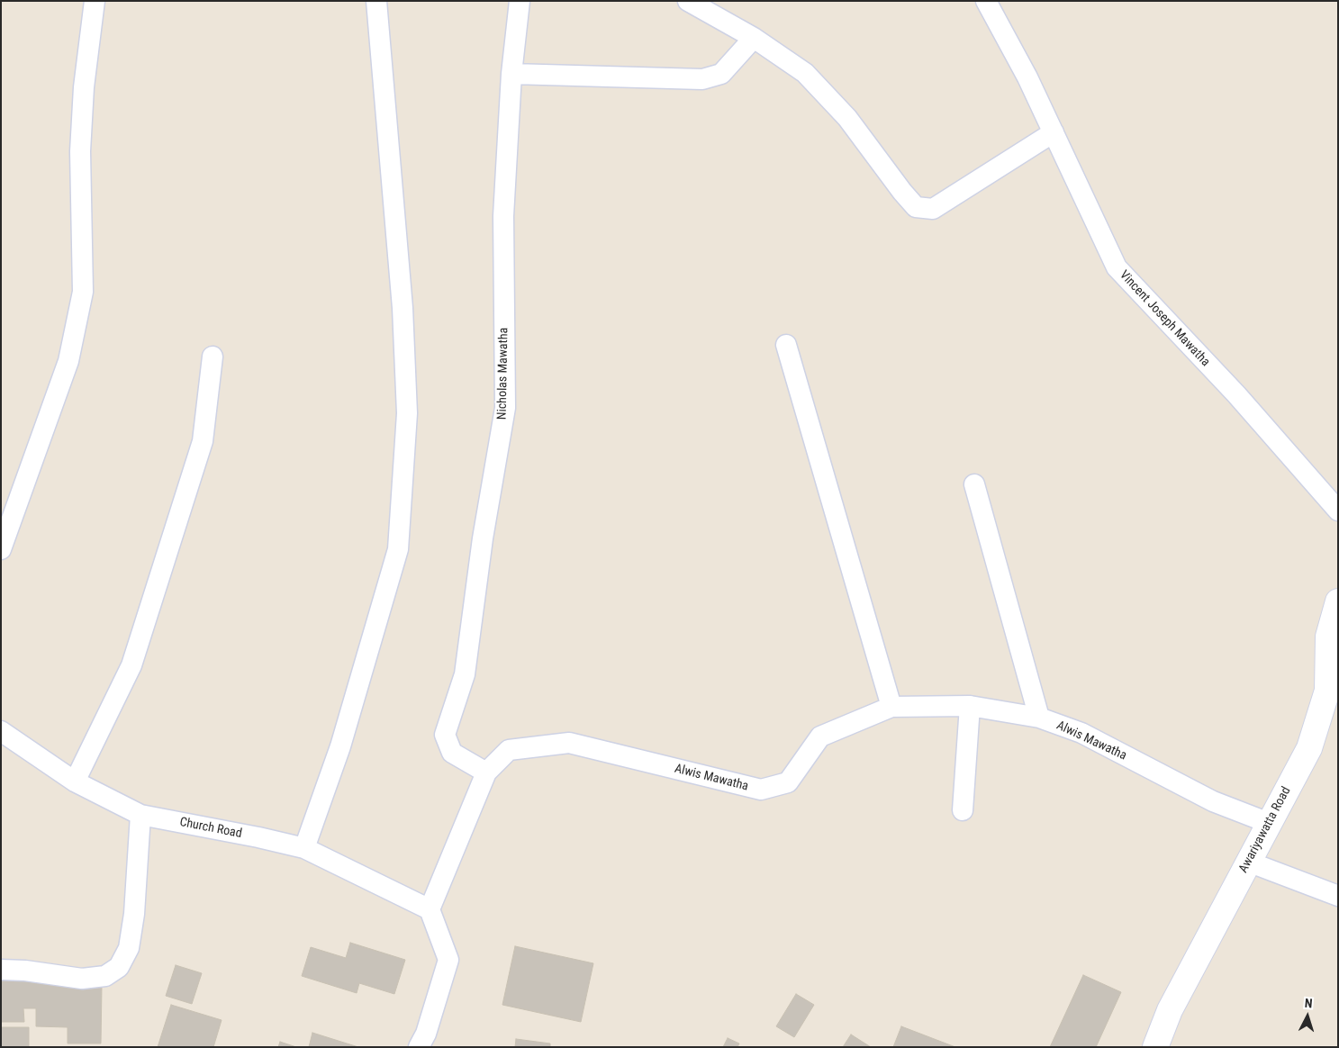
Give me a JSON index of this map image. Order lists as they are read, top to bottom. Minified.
{"streets":{"street":["Vincent Joseph Mawatha","Nicholas Mawatha","Alwis Mawatha","Church Road","Awariyawatta Road"]},"crossings":[["Nicholas Mawatha","Alwis Mawatha"],["Alwis Mawatha","Church Road"],["Alwis Mawatha","Awariyawatta Road"]],"north":"top"}
